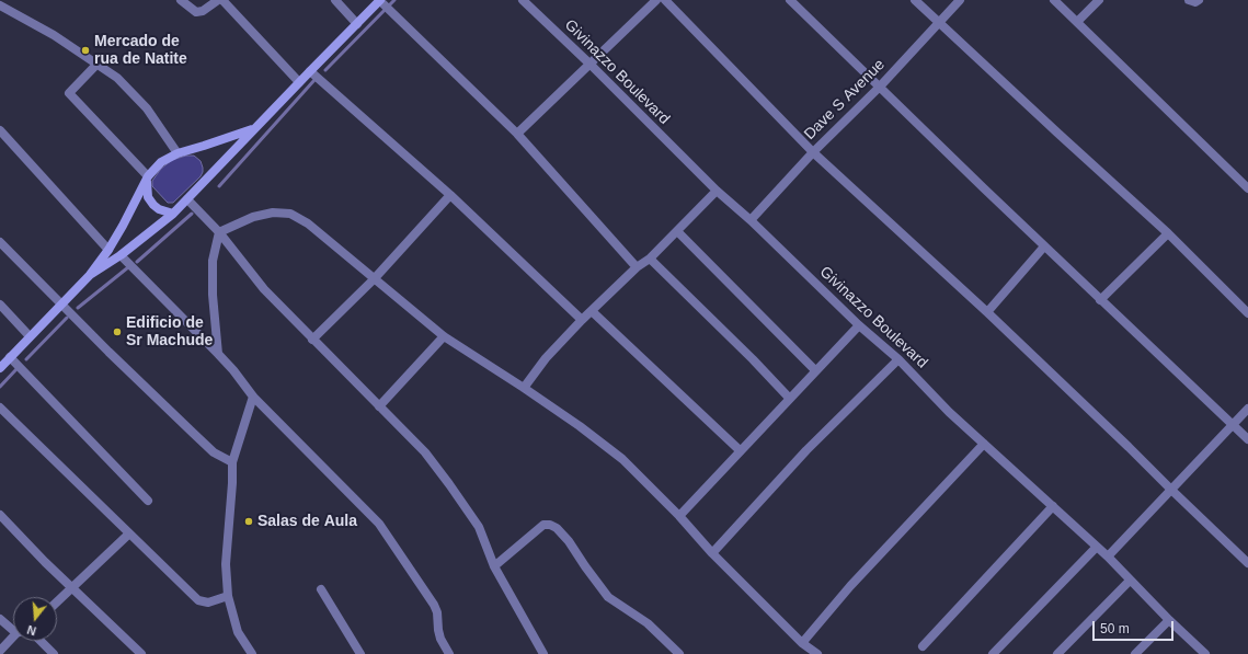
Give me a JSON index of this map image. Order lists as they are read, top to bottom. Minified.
{"streets":{"street":["Givinazzo Boulevard","Dave S Avenue"]},"crossings":[["Givinazzo Boulevard","Dave S Avenue"]],"places":["Mercado de rua de Natite","Edificio de Sr Machude","Salas de Aula"],"scale_bar":"50 m","north":"bottom"}
